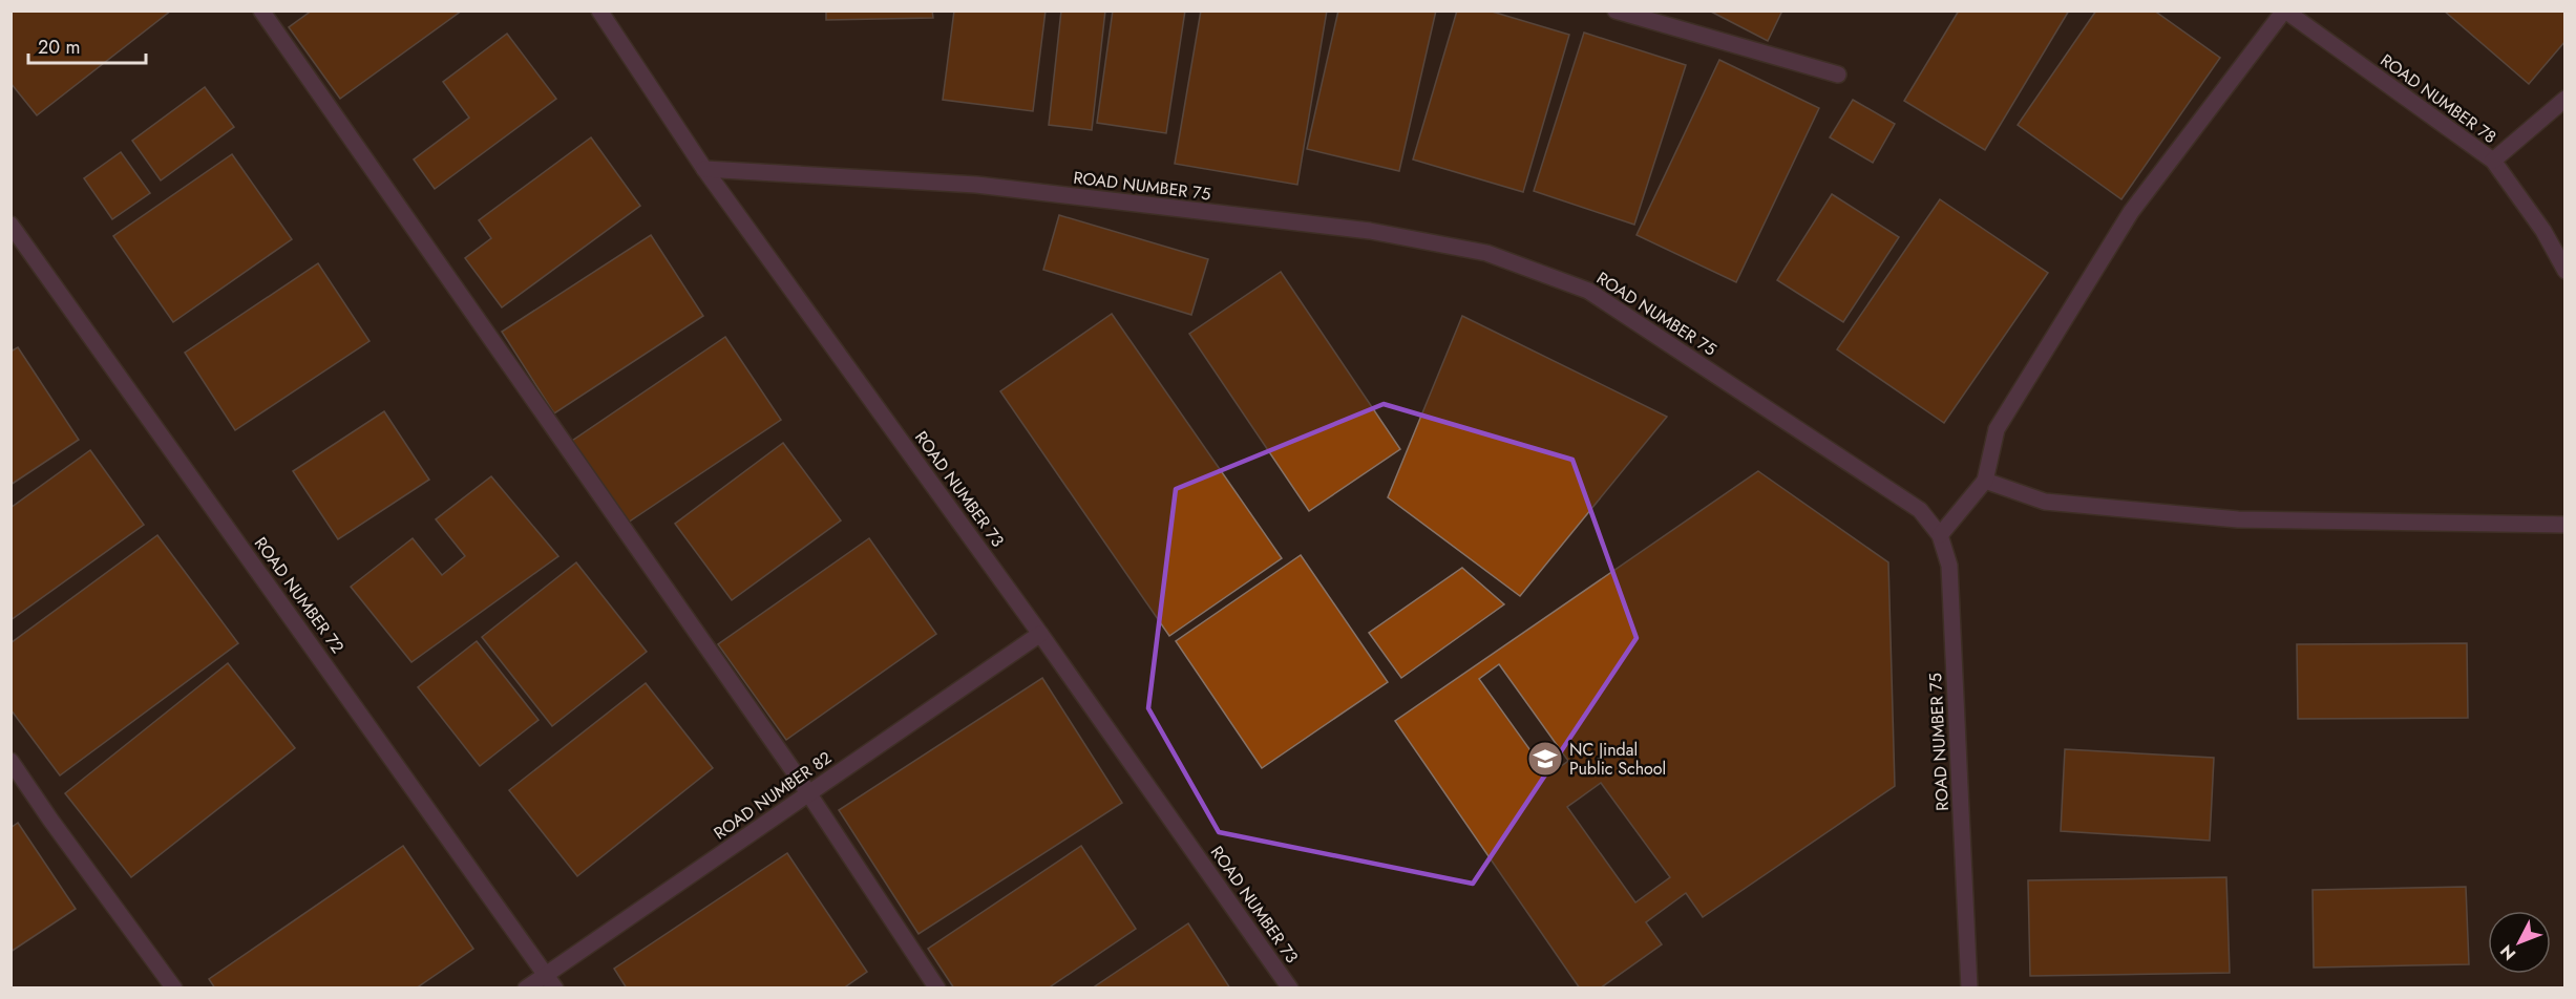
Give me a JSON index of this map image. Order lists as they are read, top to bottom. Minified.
{"streets":{"street":["ROAD NUMBER 78","ROAD NUMBER 75","ROAD NUMBER 73","ROAD NUMBER 72","ROAD NUMBER 82"]},"crossings":[["ROAD NUMBER 75","ROAD NUMBER 73"],["ROAD NUMBER 73","ROAD NUMBER 82"],["ROAD NUMBER 72","ROAD NUMBER 82"]],"places":{"school or university":["NC Jindal Public School"]},"scale_bar":"20 m","north":"bottom left"}
